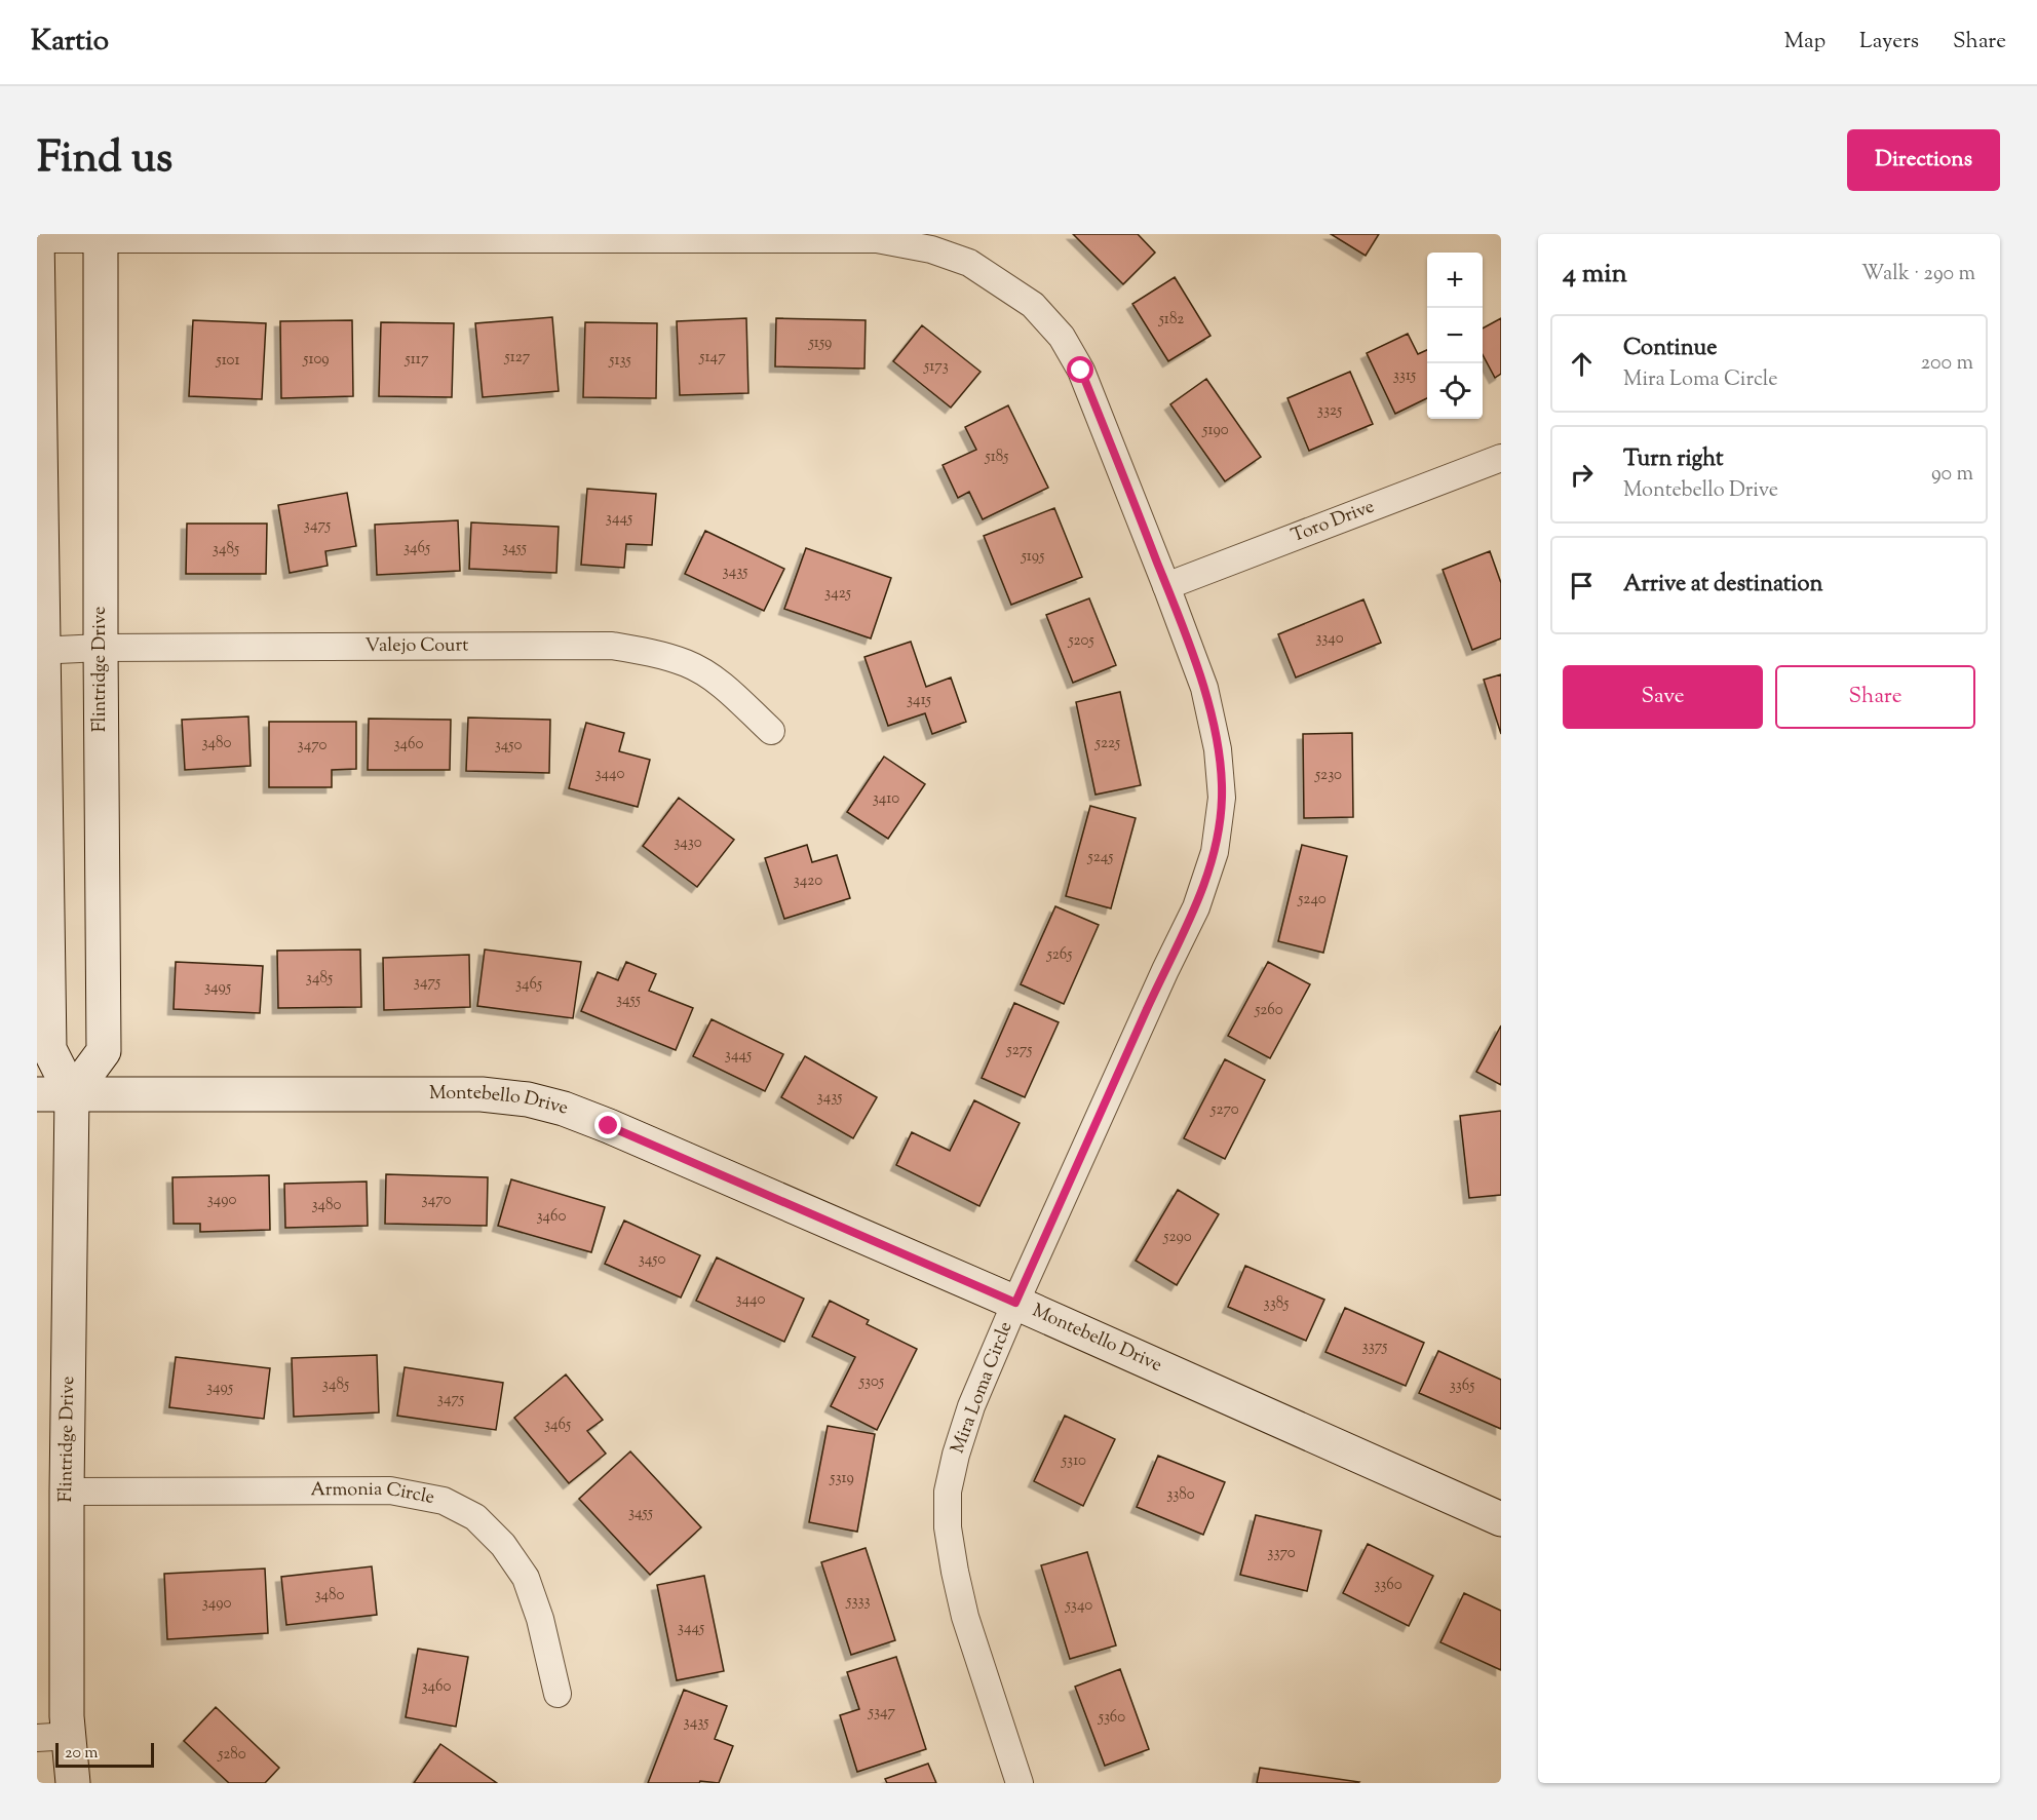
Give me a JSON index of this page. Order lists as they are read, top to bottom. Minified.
{"streets":{"street":["Toro Drive","Valejo Court","Flintridge Drive","Montebello Drive","Mira Loma Circle","Armonia Circle"]},"crossings":[["Toro Drive","Mira Loma Circle"],["Valejo Court","Flintridge Drive"],["Flintridge Drive","Montebello Drive"],["Flintridge Drive","Mira Loma Circle"],["Flintridge Drive","Armonia Circle"],["Montebello Drive","Mira Loma Circle"]],"house_numbers":["5182","5159","5127","5147","5109","5117","5101","5135","5173","3315","3325","5190","5185","3445","3475","3465","3455","3485","5195","3435","3425","3340","5205","3415","3480","5225","3460","3470","3450","3440","5230","3410","3430","5245","3420","5240","5265","3485","3475","3465","3495","3455","5260","5275","3445","3435","5270","3490","3470","3480","3460","5290","3450","3440","3385","3375","5305","3485","3365","3495","3475","3465","5310","5319","3380","3455","3370","3360","3480","5333","3490","5340","3445","3460","5347","5360","3435","5280"],"scale_bar":"20 m","page":{"header":"Kartio","nav":["Map","Layers","Share"],"title":"Find us","buttons":["Directions",["Save","Share"]],"heading":["4 min","Walk · 290 m"],"map_buttons":["+","−"],"list":[["Continue","Mira Loma Circle","200 m"],["Turn right","Montebello Drive","90 m"],"Arrive at destination"],"scale":"20 m"}}
